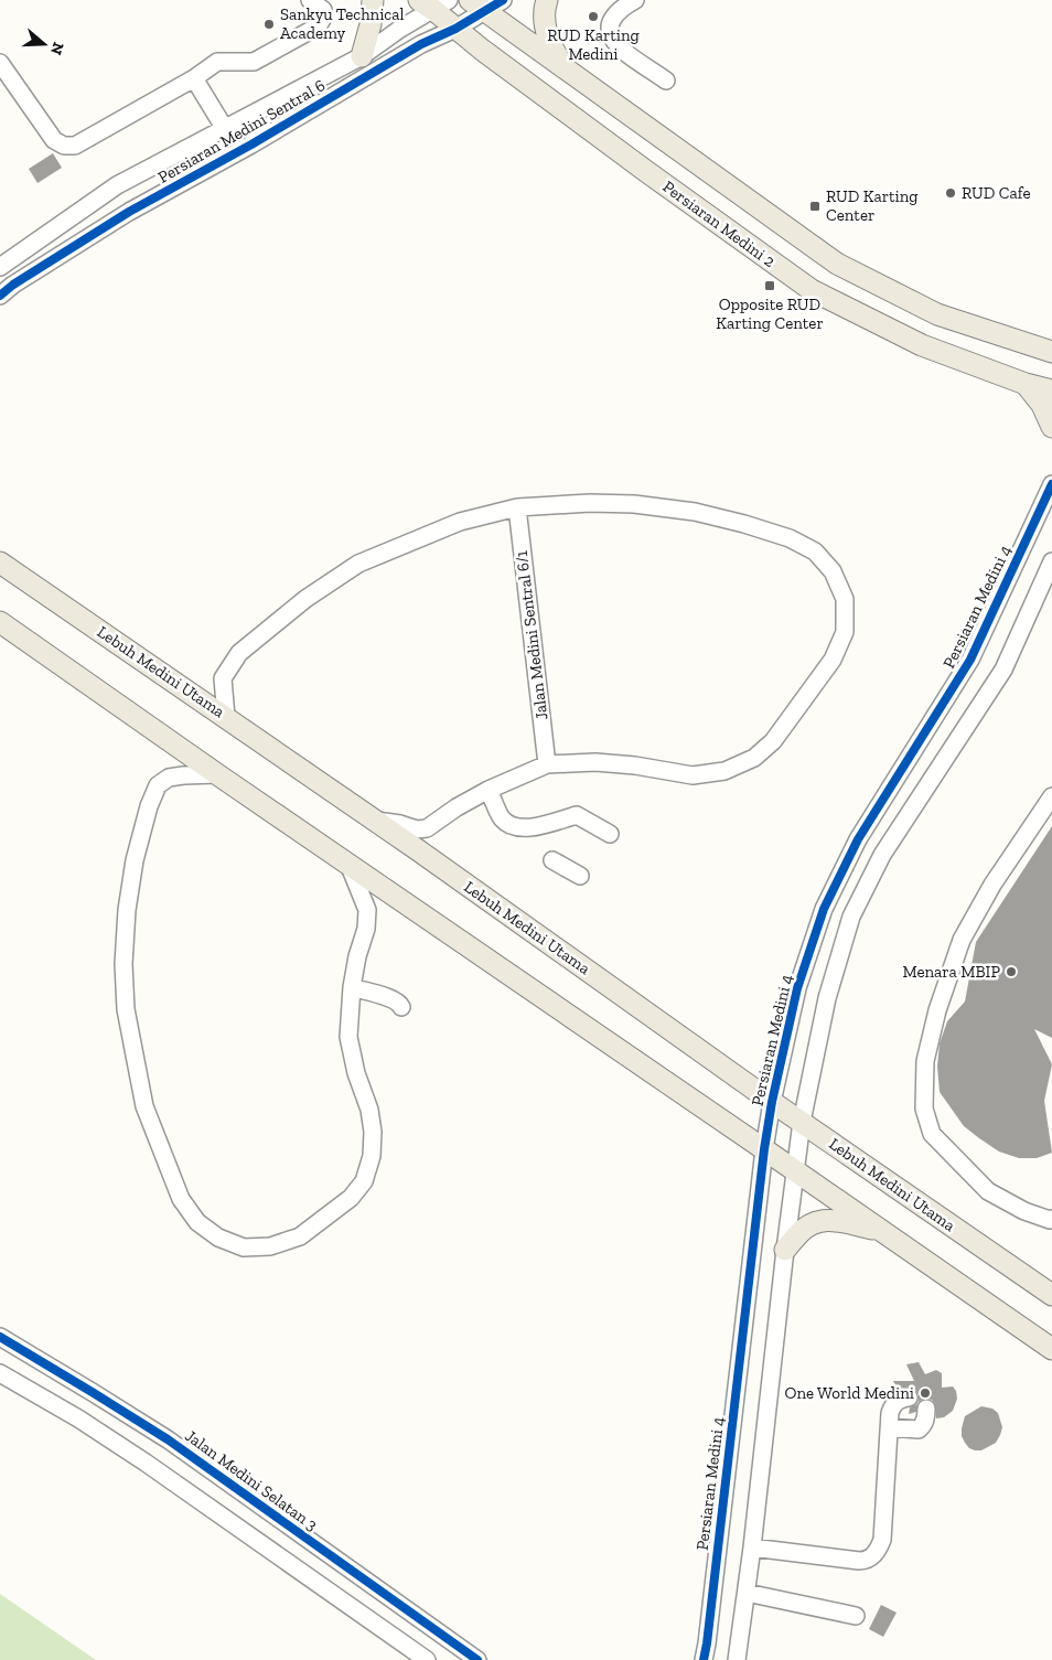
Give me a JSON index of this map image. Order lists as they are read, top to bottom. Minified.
{"streets":{"main road":["Persiaran Medini 2","Lebuh Medini Utama"],"street":["Persiaran Medini Sentral 6","Persiaran Medini 4","Jalan Medini Sentral 6/1","Jalan Medini Selatan 3"]},"crossings":[["Persiaran Medini Sentral 6","Persiaran Medini 2"],["Persiaran Medini 4","Lebuh Medini Utama"]],"places":{"other":["RUD Karting Medini","Sankyu Technical Academy","RUD Cafe","Menara MBIP","One World Medini"],"transit":["RUD Karting Center","Opposite RUD Karting Center"]},"north":"right"}
